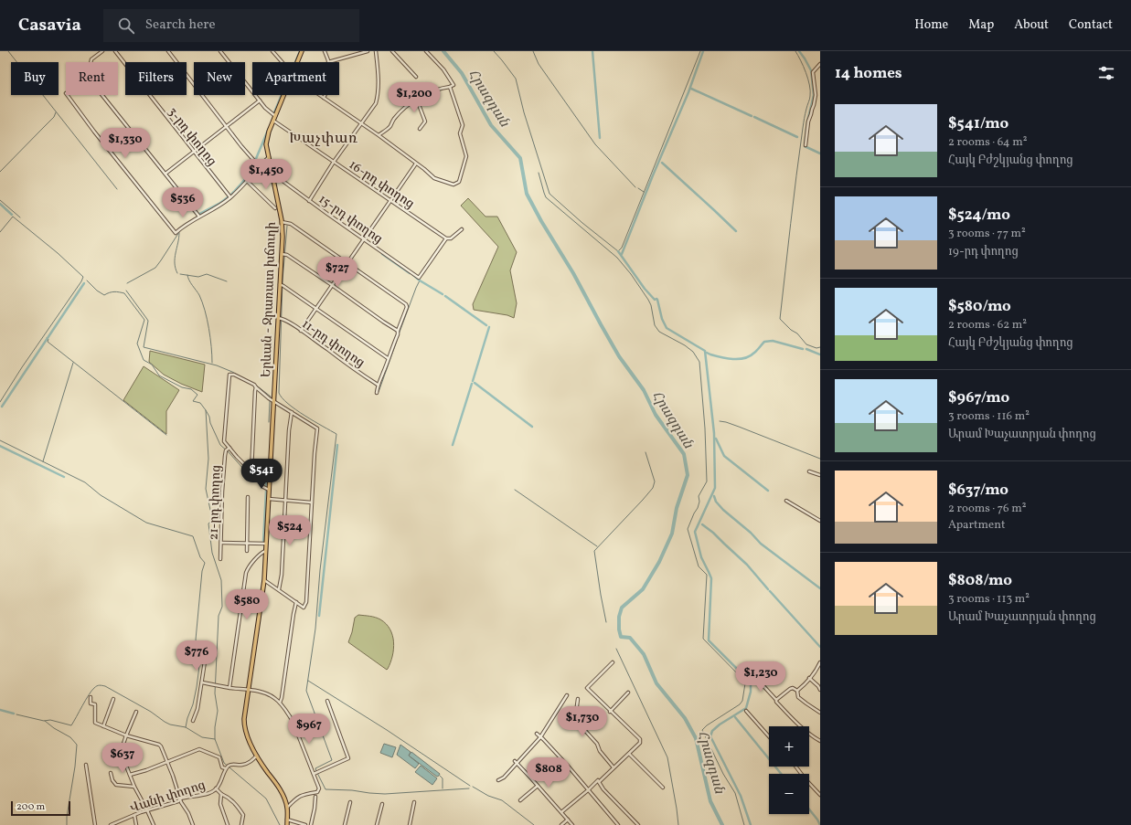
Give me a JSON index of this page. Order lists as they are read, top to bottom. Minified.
{"streets":{"main road":["Երևան - Ջրառատ խճուղի"],"street":["3-րդ փողոց","16-րդ փողոց","15-րդ փողոց","11-րդ փողոց","21-րդ փողոց","Վանի փողոց"]},"crossings":[["16-րդ փողոց","15-րդ փողոց"],["16-րդ փողոց","Երևան - Ջրառատ խճուղի"],["15-րդ փողոց","Երևան - Ջրառատ խճուղի"],["Երևան - Ջրառատ խճուղի","11-րդ փողոց"],["Երևան - Ջրառատ խճուղի","Վանի փողոց"]],"districts":["Խաչփառ"],"water":["Հրազդան"],"scale_bar":"200 m","page":{"header":"Casavia","search":"Search here","nav":["Home","Map","About","Contact"],"heading":"14 homes","chip":["Buy","Rent","Filters","New","Apartment"],"price":["$1,200","$1,330","$1,450","$536","$727","$541","$524","$580","$776","$1,230","$1,730","$967","$637","$808"],"list":[{"name":"$541/mo","note":"2 rooms · 64 m² · Հայկ Բժշկյանց փողոց"},{"name":"$524/mo","note":"3 rooms · 77 m² · 19-րդ փողոց"},{"name":"$580/mo","note":"2 rooms · 62 m² · Հայկ Բժշկյանց փողոց"},{"name":"$967/mo","note":"3 rooms · 116 m² · Արամ Խաչատրյան փողոց"},{"name":"$637/mo","note":"2 rooms · 76 m² · Apartment"},{"name":"$808/mo","note":"3 rooms · 113 m² · Արամ Խաչատրյան փողոց"}],"map_buttons":["+","−"],"scale":"200 m"}}
